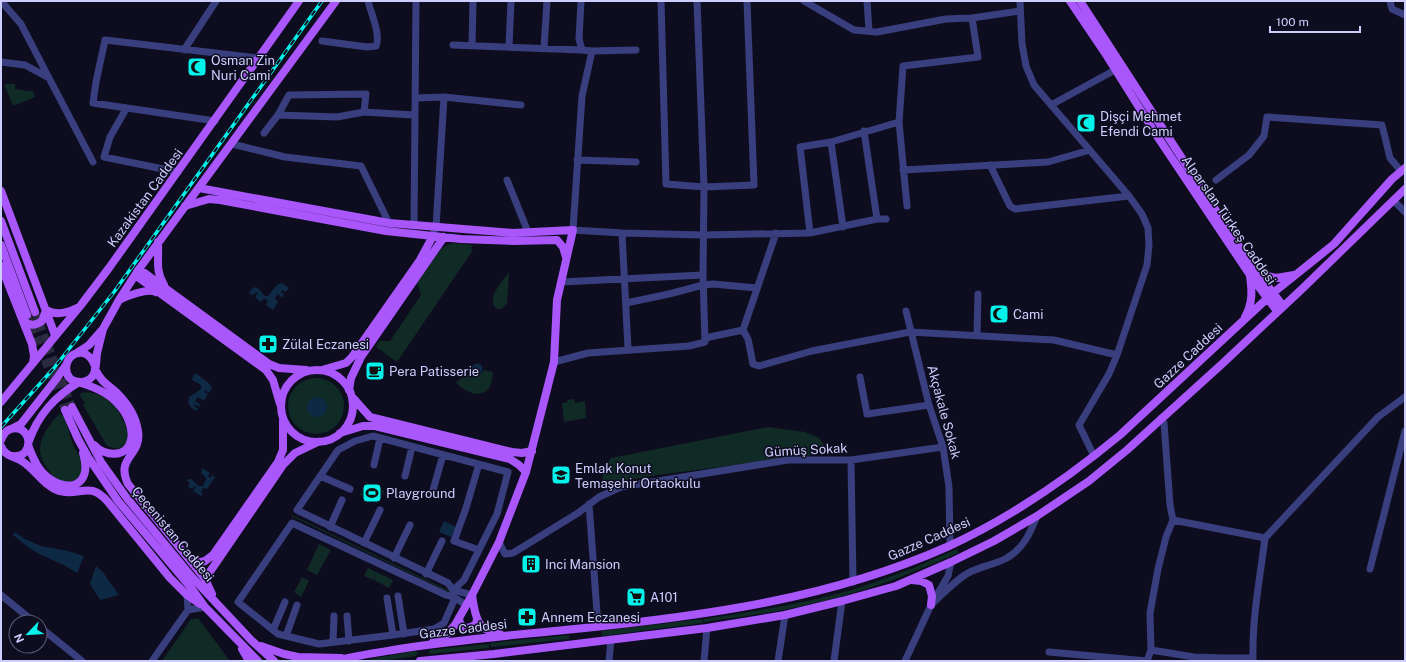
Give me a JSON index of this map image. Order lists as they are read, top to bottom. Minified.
{"streets":{"main road":["Kazakistan Caddesi","Alparslan Türkeş Caddesi","Gazze Caddesi","Çeçenistan Caddesi"],"street":["Akçakale Sokak","Gümüş Sokak"]},"crossings":[["Alparslan Türkeş Caddesi","Gazze Caddesi"],["Gazze Caddesi","Akçakale Sokak"],["Akçakale Sokak","Gümüş Sokak"]],"places":{"mosque":["Osman Zin Nuri Cami","Dişçi Mehmet Efendi Cami","Cami"],"pharmacy":["Zülal Eczanesi","Annem Eczanesi"],"cafe":["Pera Patisserie"],"school or university":["Emlak Konut Temaşehir Ortaokulu"],"sports":["Playground"],"building":["Inci Mansion"],"supermarket":["A101"]},"scale_bar":"100 m","north":"bottom left"}
